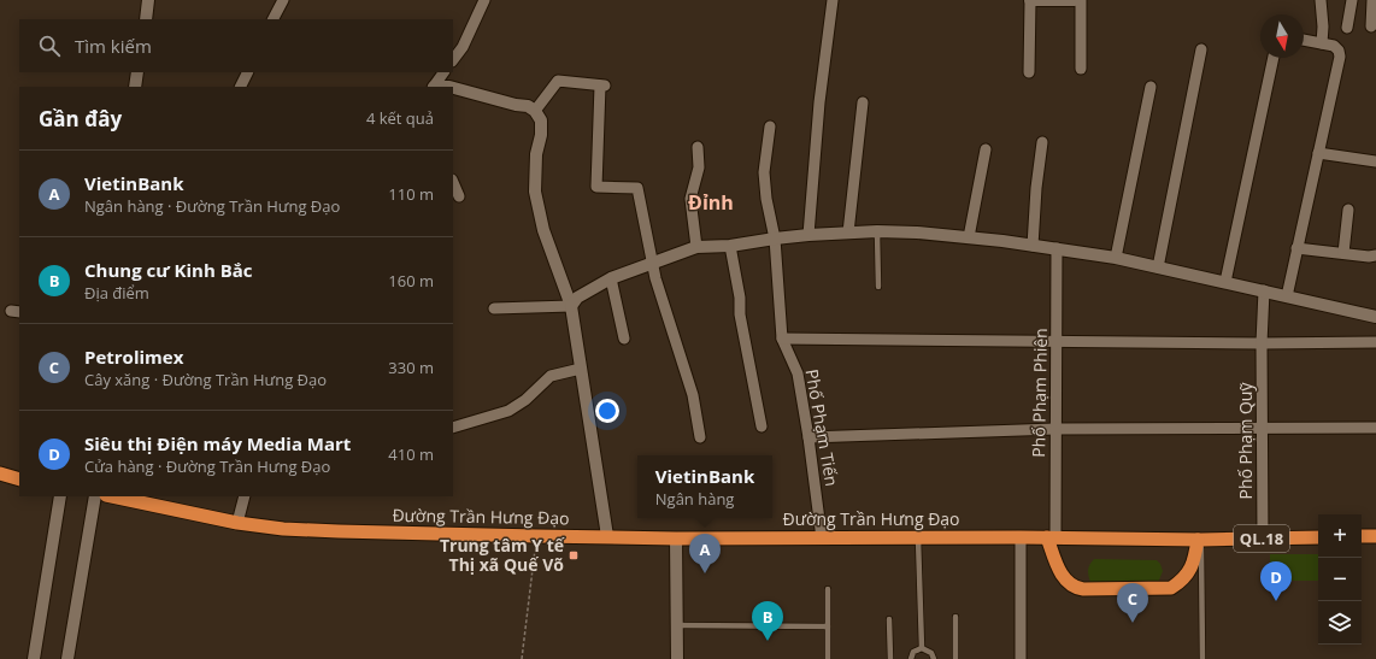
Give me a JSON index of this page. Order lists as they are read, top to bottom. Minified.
{"streets":{"highway":["Đường Trần Hưng Đạo","QL.18"],"street":["Phố Phạm Phiên","Phố Phạm Tiến","Phố Phạm Quỹ"]},"crossings":[["Phố Phạm Phiên","Đường Trần Hưng Đạo"],["Phố Phạm Tiến","Đường Trần Hưng Đạo"],["Phố Phạm Quỹ","Đường Trần Hưng Đạo"]],"districts":["Đỉnh"],"places":{"transit":["Trung tâm Y tế Thị xã Quế Võ"]},"north":"bottom","page":{"search":"Tìm kiếm","heading":["Gần đây","4 kết quả"],"list":[{"mark":"A","name":"VietinBank","note":"Ngân hàng · Đường Trần Hưng Đạo","value":"110 m"},{"mark":"B","name":"Chung cư Kinh Bắc","note":"Địa điểm","value":"160 m"},{"mark":"C","name":"Petrolimex","note":"Cây xăng · Đường Trần Hưng Đạo","value":"330 m"},{"mark":"D","name":"Siêu thị Điện máy Media Mart","note":"Cửa hàng · Đường Trần Hưng Đạo","value":"410 m"}],"popup":["VietinBank","Ngân hàng"],"map_buttons":["+","−"],"pins":["A","D","C","B"]}}
